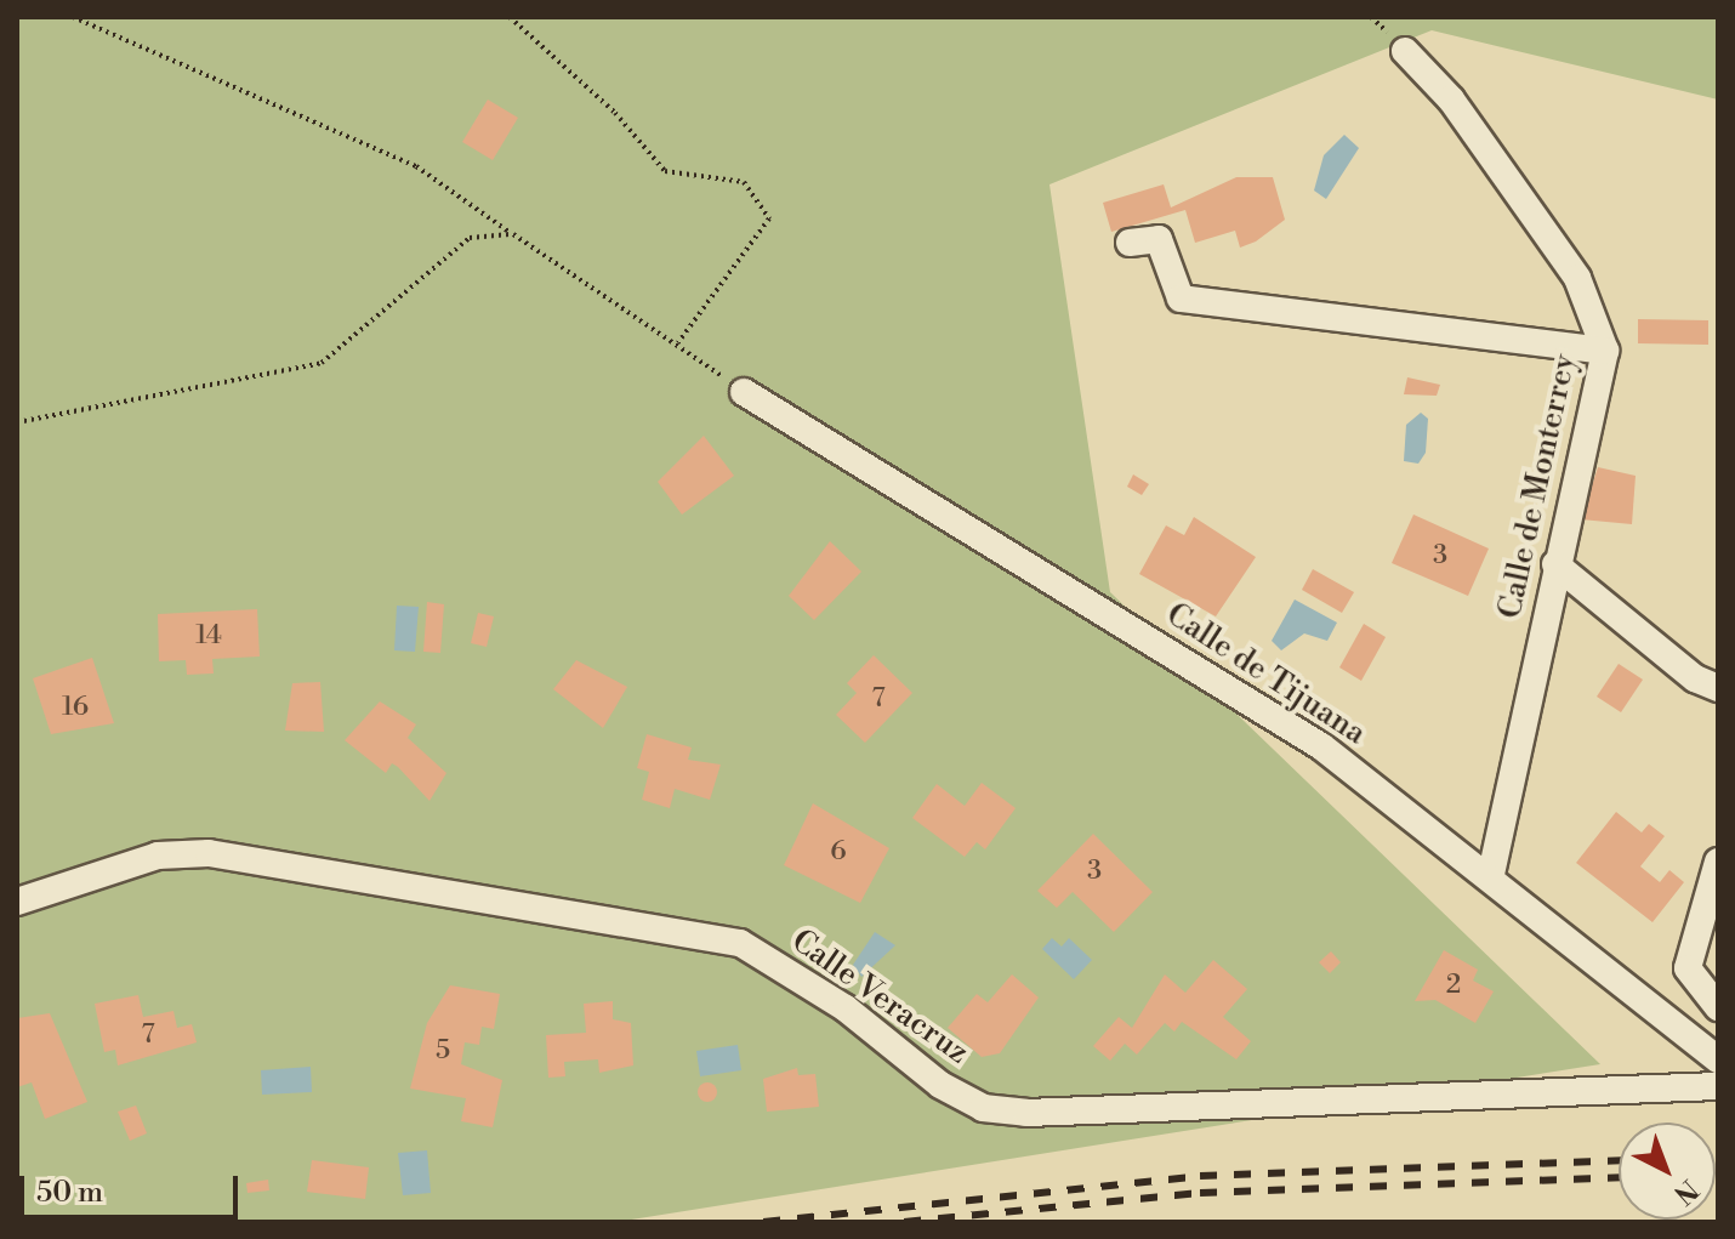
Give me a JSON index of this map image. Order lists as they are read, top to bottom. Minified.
{"streets":{"street":["Calle de Monterrey","Calle de Tijuana","Calle Veracruz"]},"crossings":[["Calle de Monterrey","Calle de Tijuana"]],"house_numbers":["3","14","7","16","6","3","2","7","5"],"scale_bar":"50 m","north":"bottom right"}
